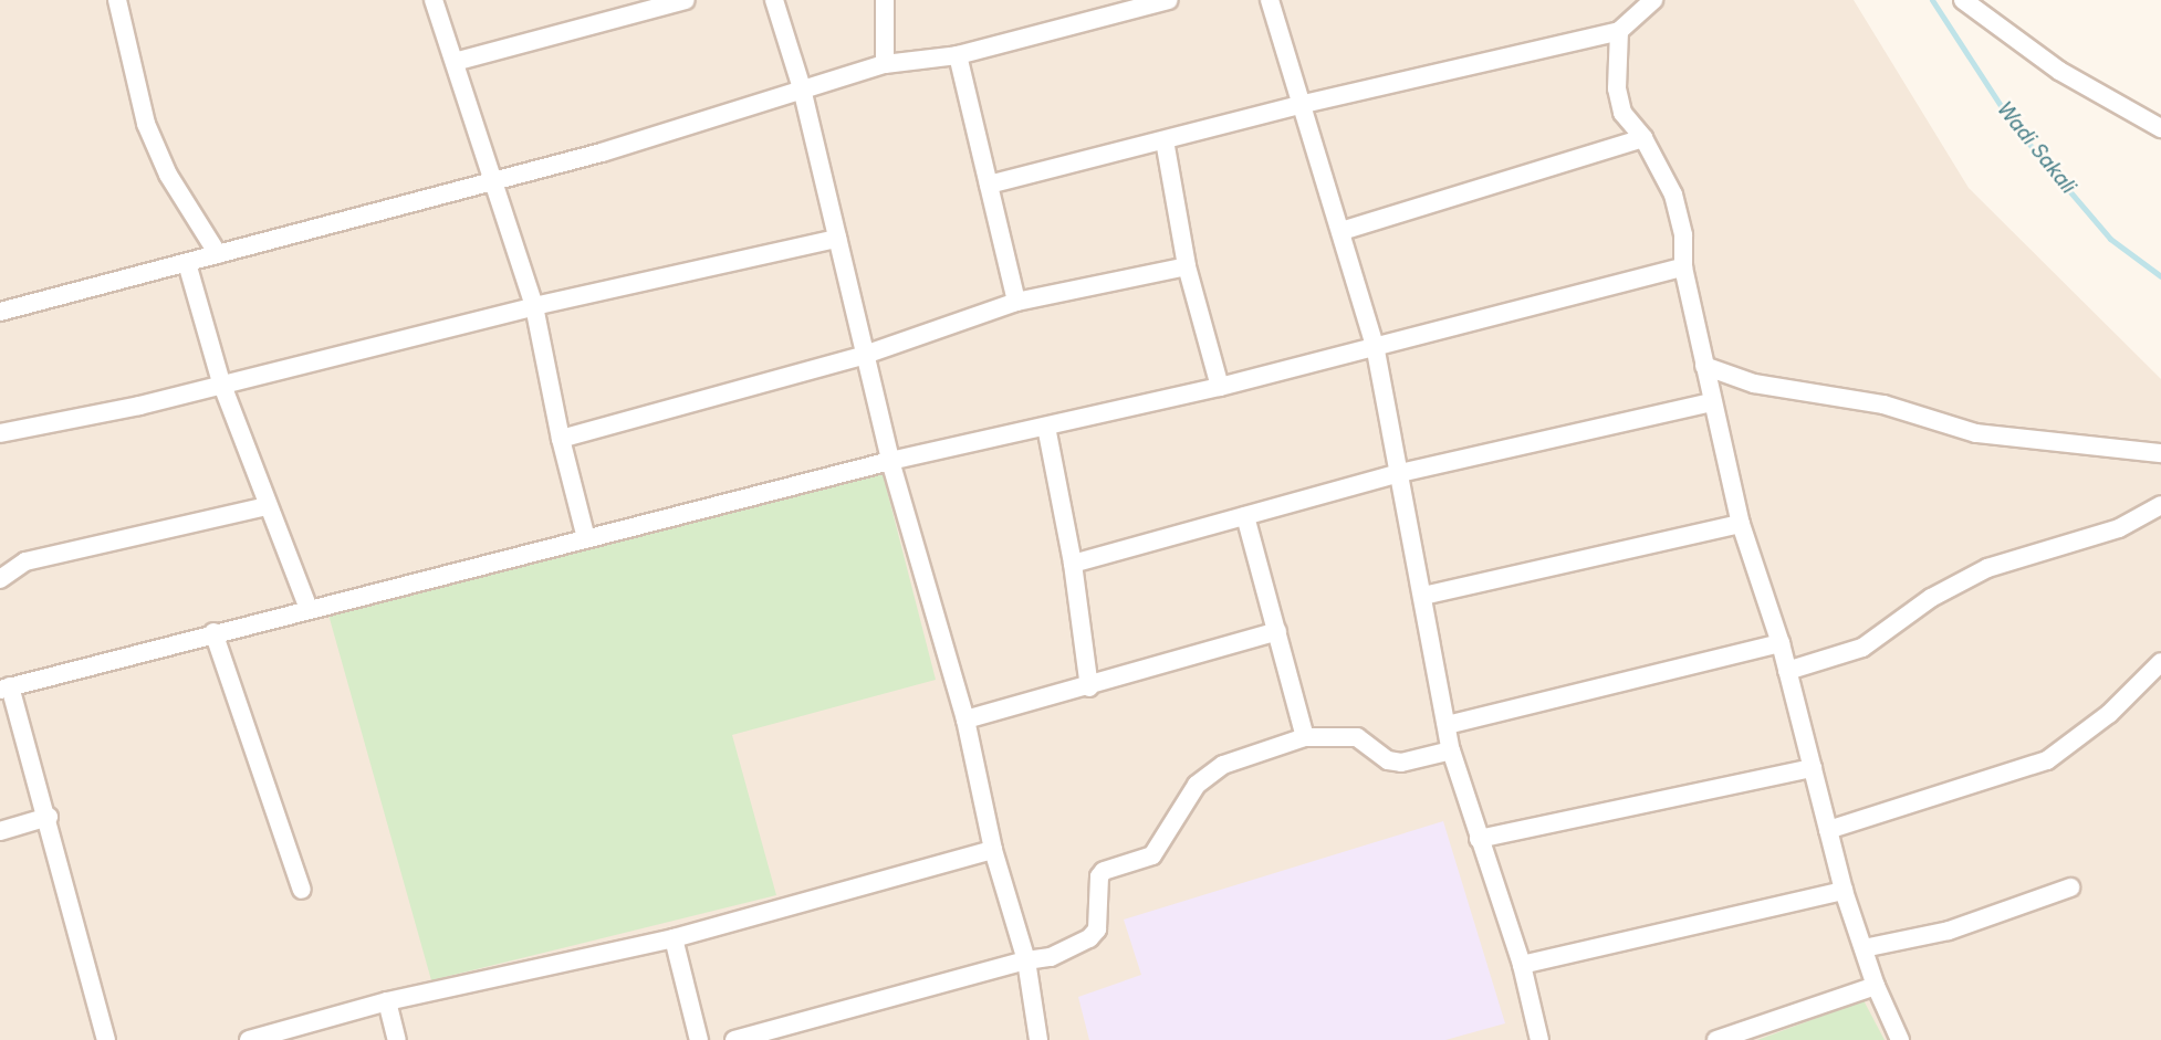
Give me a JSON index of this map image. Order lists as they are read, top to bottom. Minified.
{"water":["Wadi Sakali"]}
